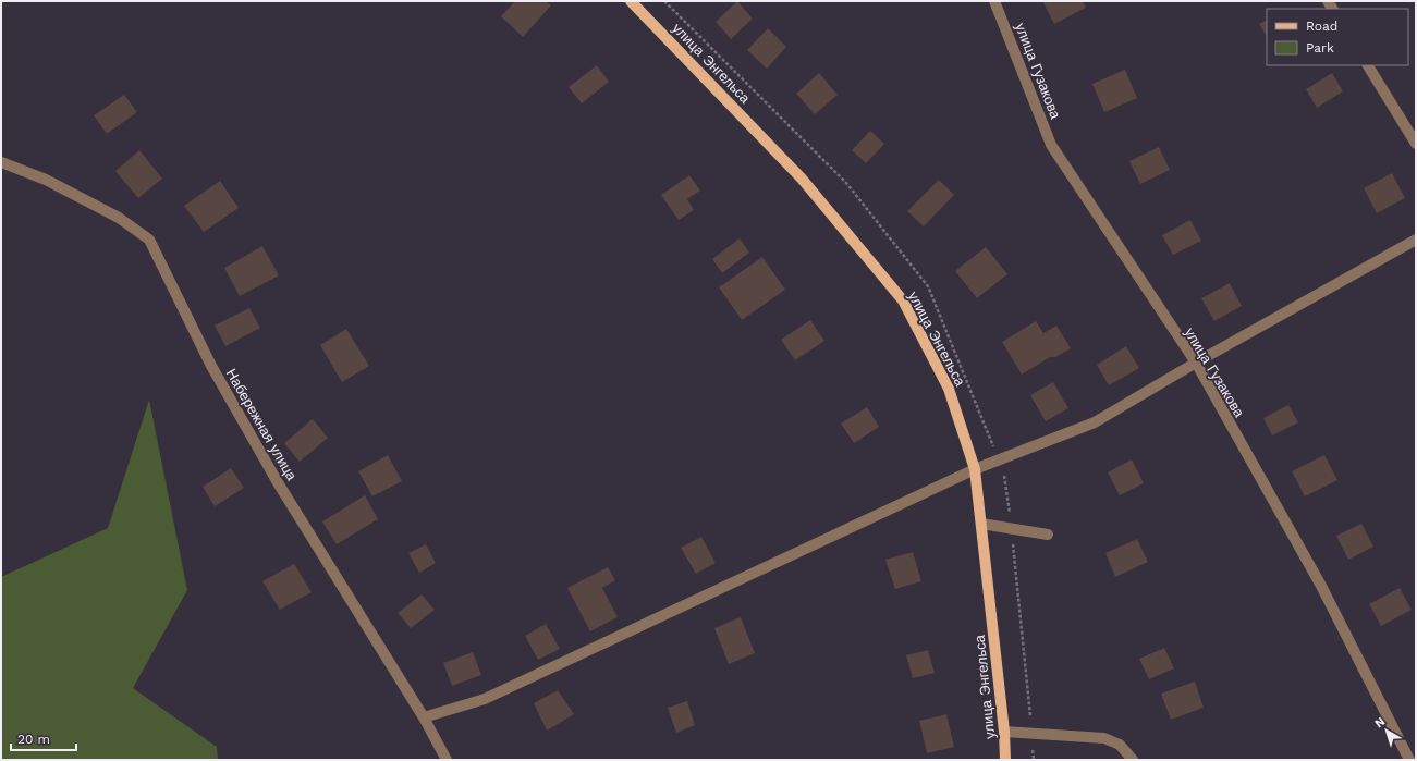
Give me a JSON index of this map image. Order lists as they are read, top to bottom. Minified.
{"streets":{"main road":["улица Энгельса"],"street":["улица Гузакова","Набережная улица"]},"legend":["Road","Park"],"scale_bar":"20 m","north":"top left"}
